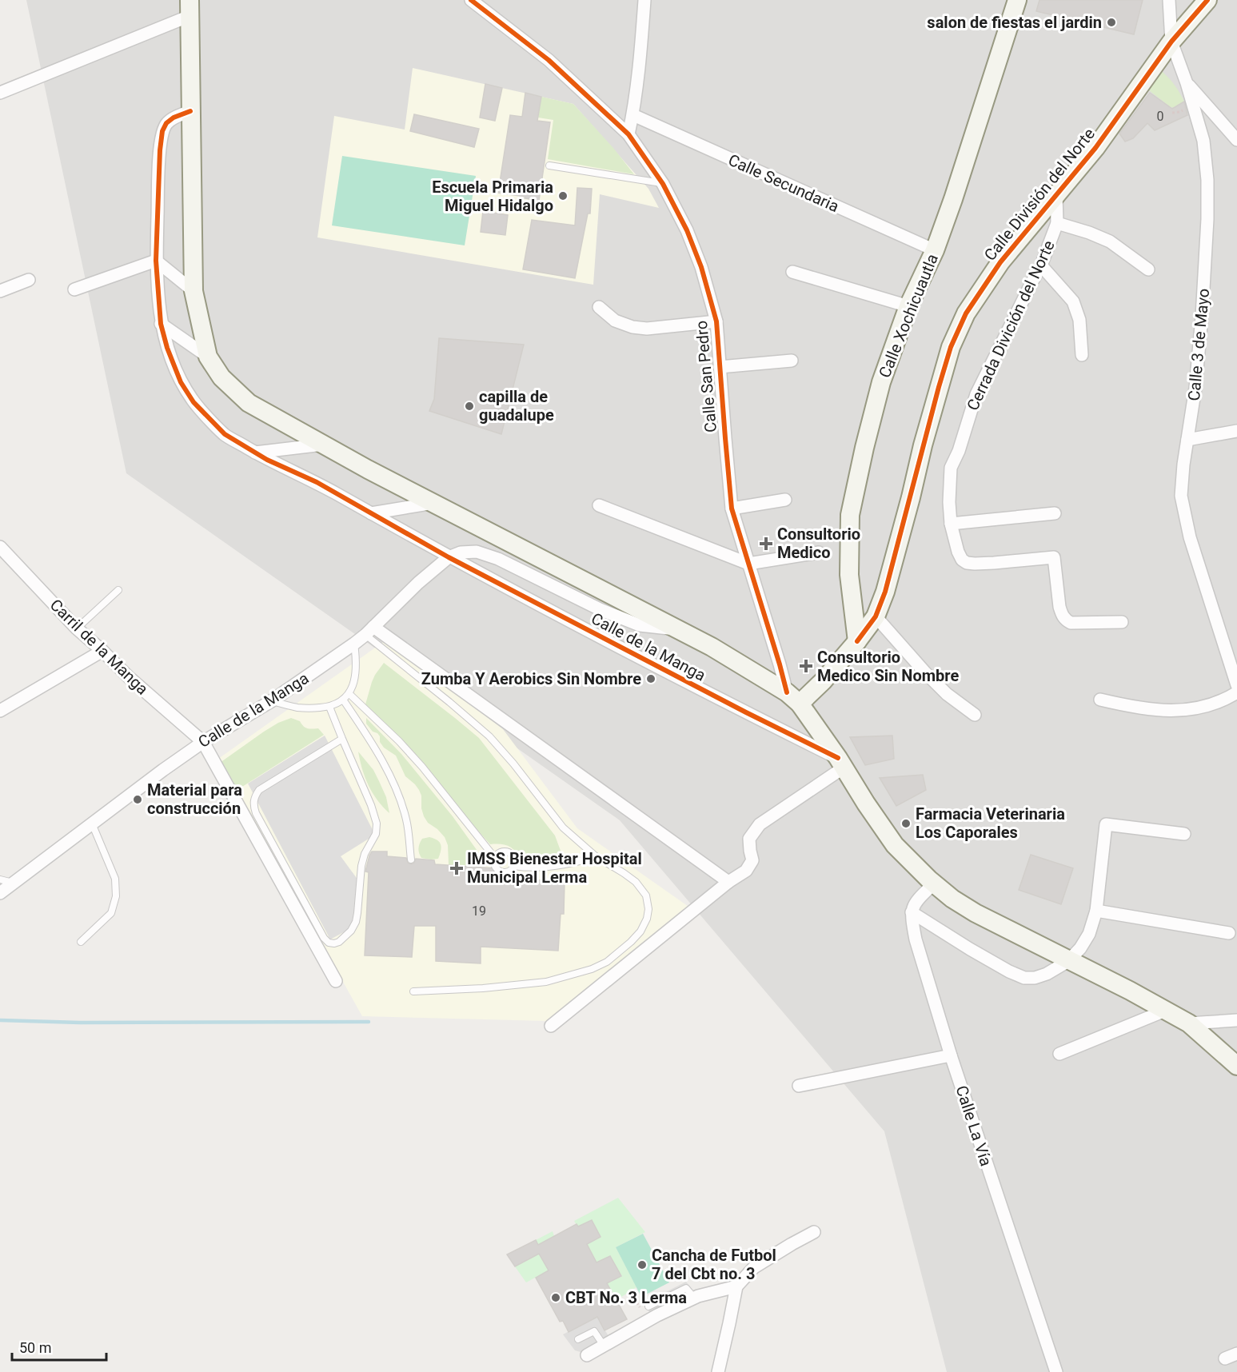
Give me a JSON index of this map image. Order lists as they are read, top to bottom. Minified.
{"streets":{"main road":["Calle División del Norte","Calle Xochicuautla"],"street":["Calle Secundaria","Cerrada Divición del Norte","Calle 3 de Mayo","Calle San Pedro","Carril de la Manga","Calle de la Manga","Calle La Vía"]},"crossings":[["Calle Secundaria","Calle Xochicuautla"],["Calle División del Norte","Calle Xochicuautla"],["Calle División del Norte","Cerrada Divición del Norte"],["Calle División del Norte","Calle 3 de Mayo"],["Calle División del Norte","Calle San Pedro"],["Carril de la Manga","Calle de la Manga"]],"places":{"other":["salon de fiestas el jardin","Escuela Primaria Miguel Hidalgo","capilla de guadalupe","Zumba Y Aerobics Sin Nombre","Material para construcción","Farmacia Veterinaria Los Caporales","Cancha de Futbol 7 del Cbt no. 3","CBT No. 3 Lerma"],"health":["Consultorio Medico","Consultorio Medico Sin Nombre","IMSS Bienestar Hospital Municipal Lerma"]},"house_numbers":["0","19"],"scale_bar":"50 m"}
